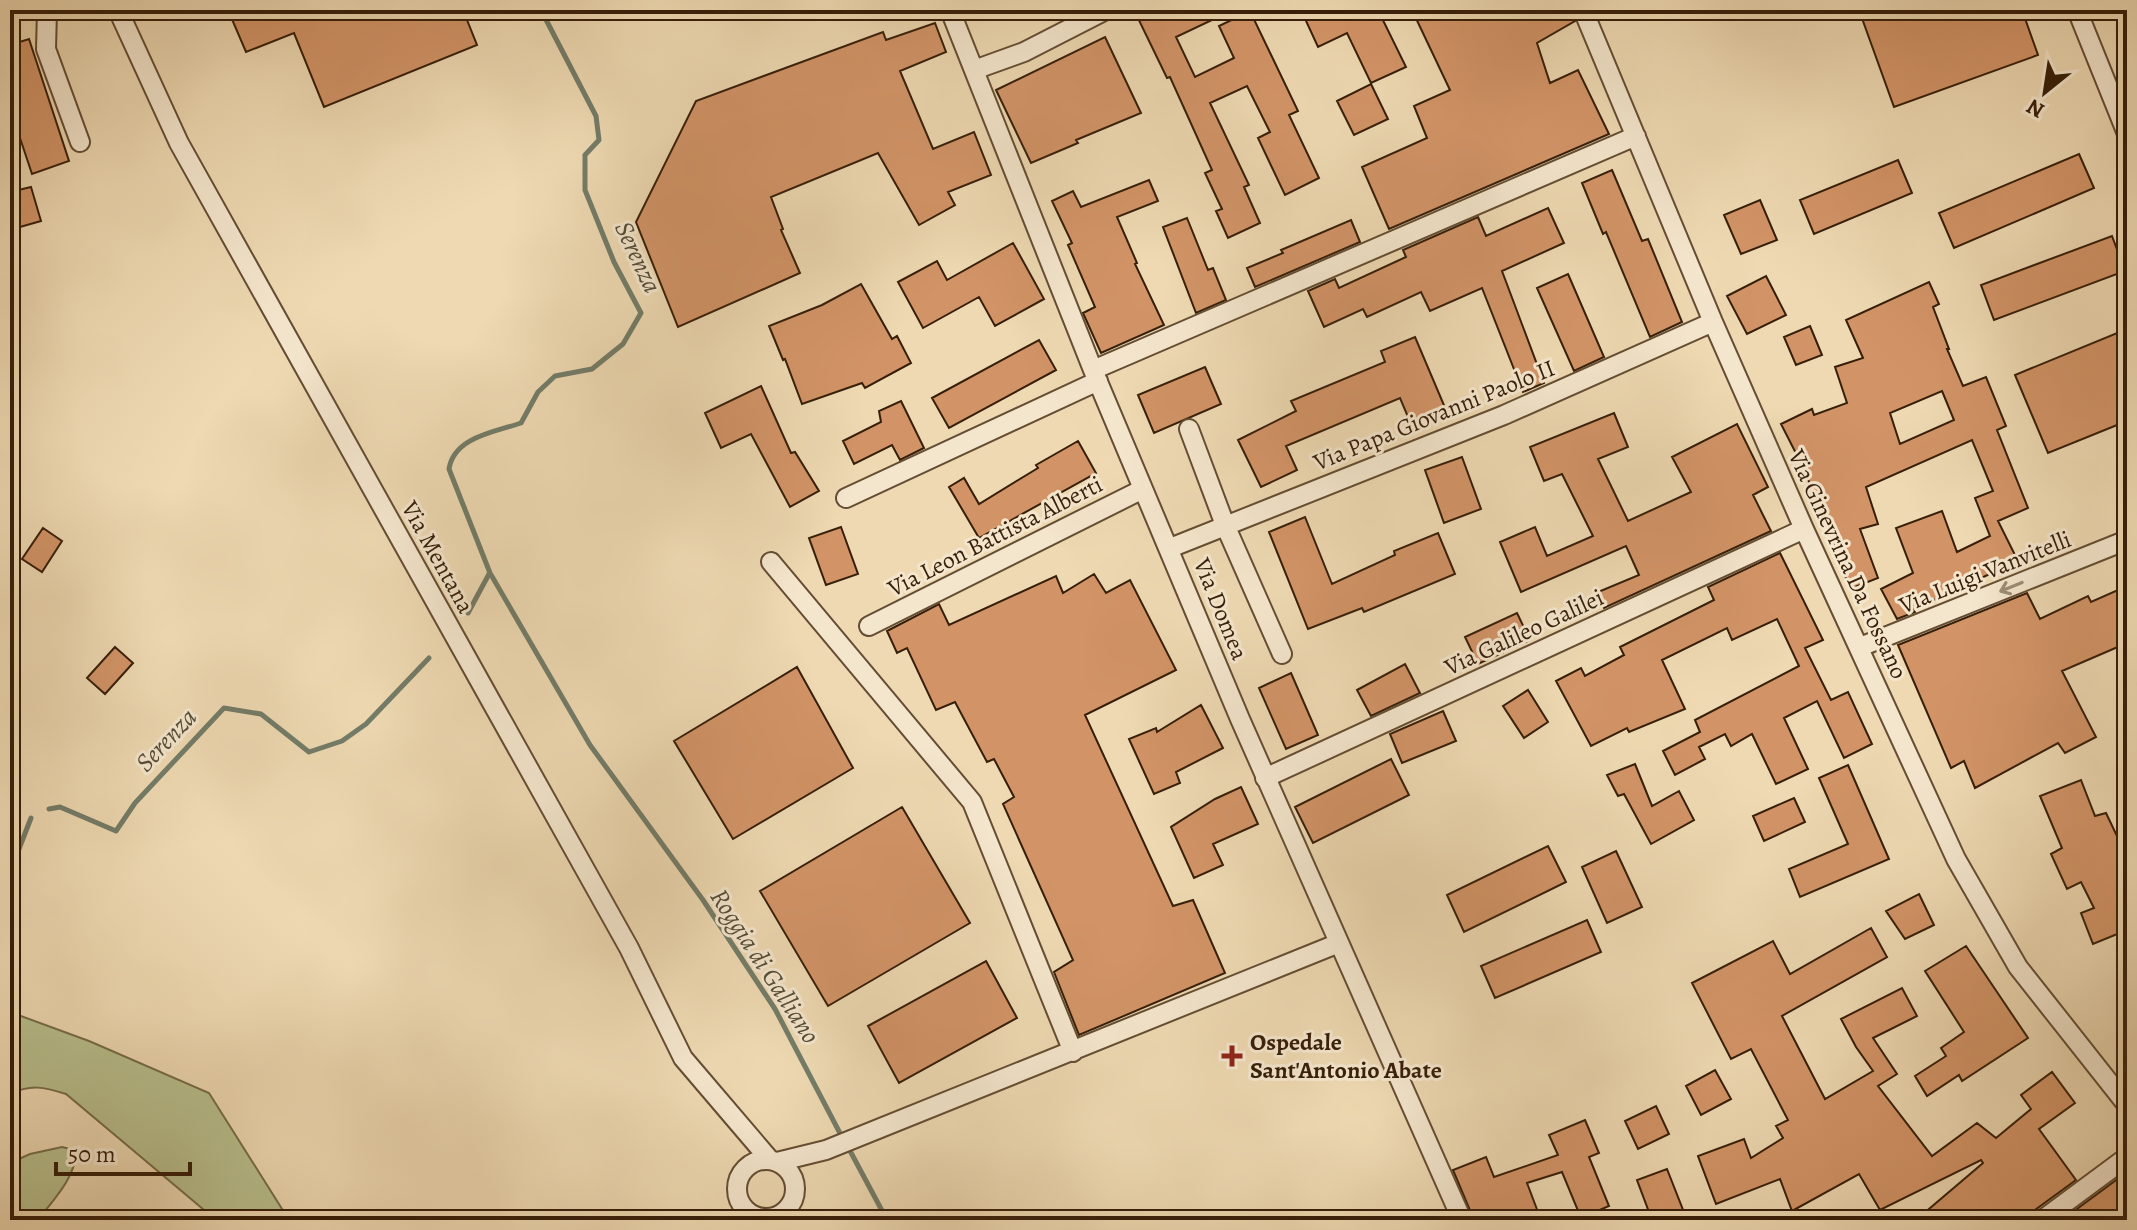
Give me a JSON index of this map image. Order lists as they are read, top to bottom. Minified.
{"streets":{"street":["Via Papa Giovanni Paolo II","Via Leon Battista Alberti","Via Mentana","Via Ginevrina Da Fossano","Via Luigi Vanvitelli","Via Domea","Via Galileo Galilei"]},"crossings":[["Via Papa Giovanni Paolo II","Via Ginevrina Da Fossano"],["Via Papa Giovanni Paolo II","Via Domea"],["Via Leon Battista Alberti","Via Domea"],["Via Ginevrina Da Fossano","Via Luigi Vanvitelli"],["Via Ginevrina Da Fossano","Via Galileo Galilei"],["Via Domea","Via Galileo Galilei"]],"one_way":["Via Luigi Vanvitelli"],"water":["Serenza","Roggia di Galliano"],"places":{"health":["Ospedale Sant'Antonio Abate"]},"scale_bar":"50 m","north":"bottom left"}
